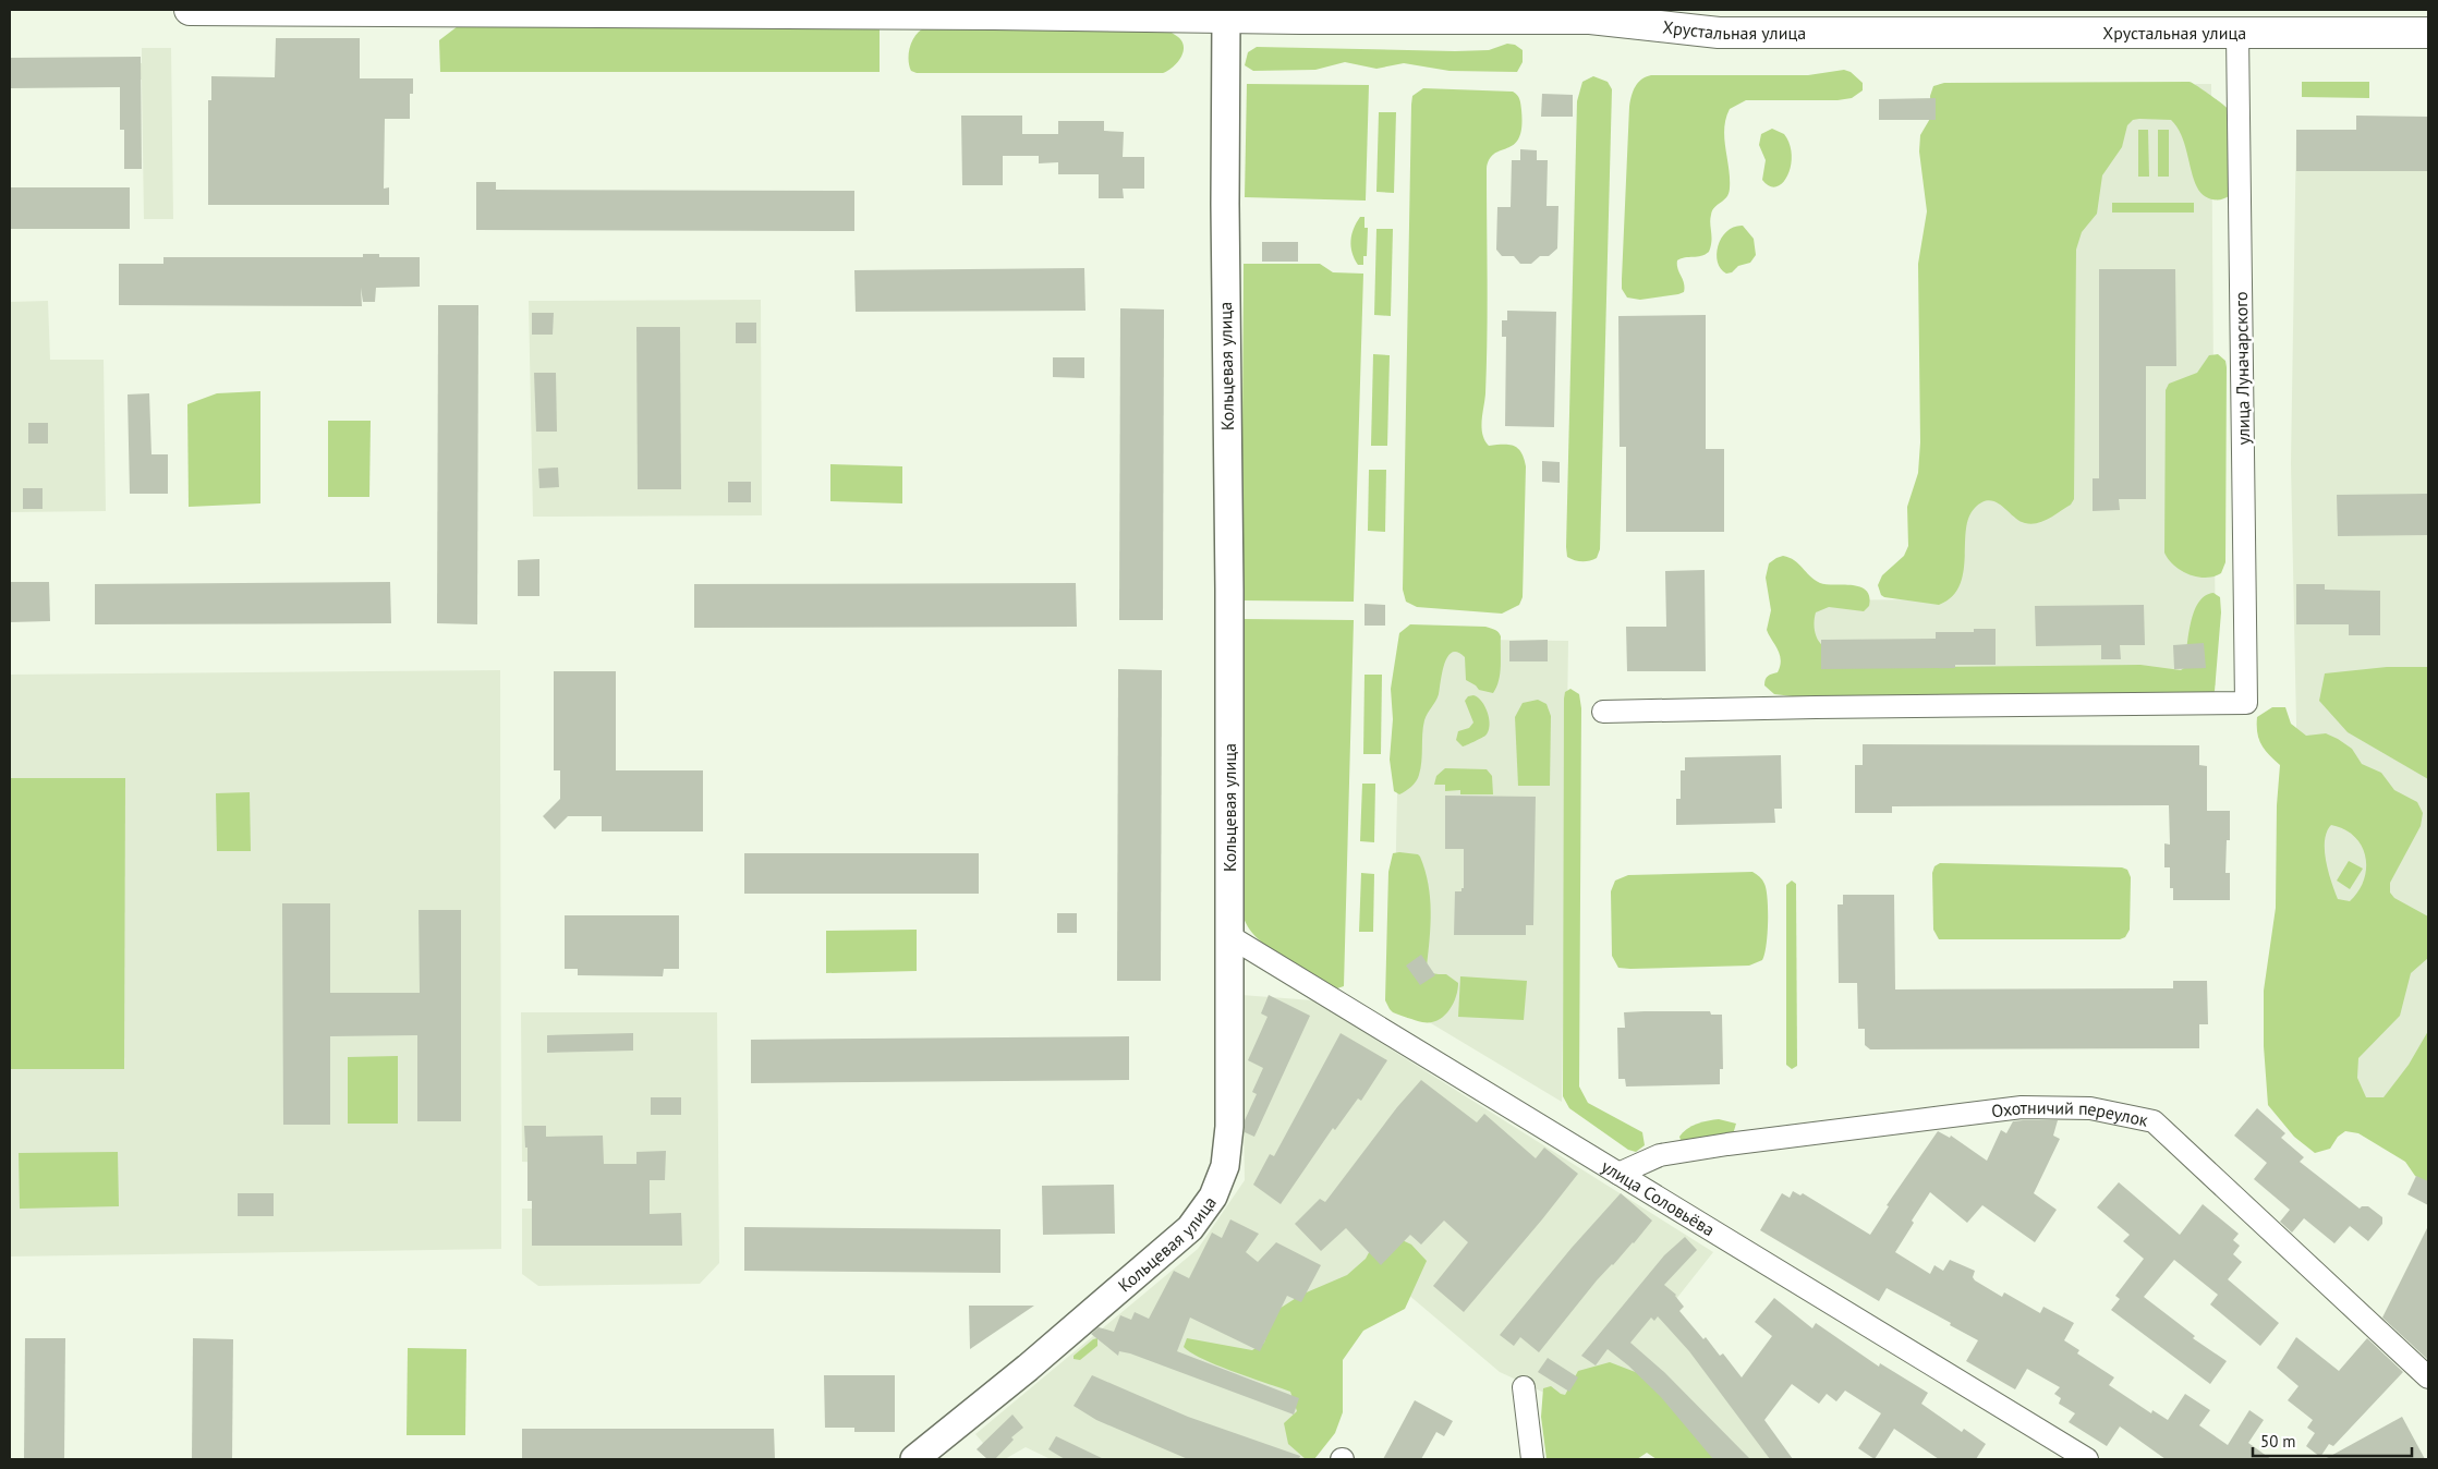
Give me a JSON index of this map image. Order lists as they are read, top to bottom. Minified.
{"streets":{"main road":["Хрустальная улица"],"street":["Кольцевая улица","улица Луначарского","Охотничий переулок","улица Соловьёва"]},"crossings":[["Хрустальная улица","Кольцевая улица"],["Хрустальная улица","улица Луначарского"],["Кольцевая улица","улица Соловьёва"],["Охотничий переулок","улица Соловьёва"]],"scale_bar":"50 m"}
